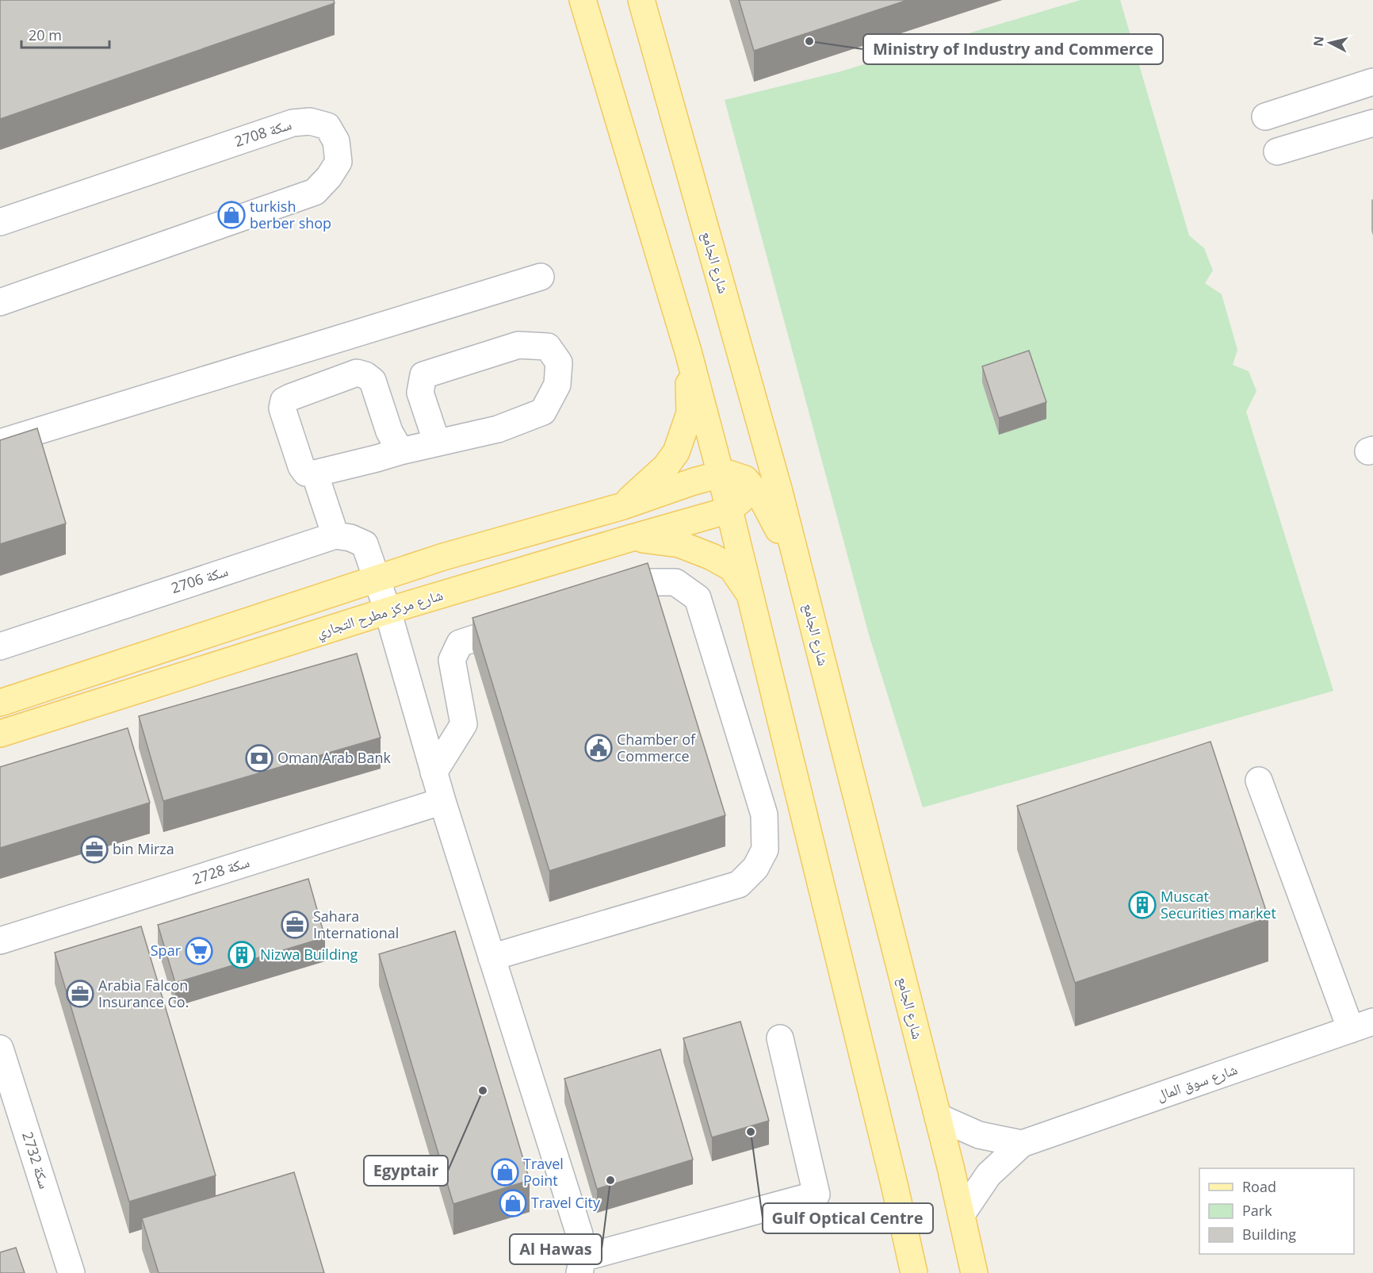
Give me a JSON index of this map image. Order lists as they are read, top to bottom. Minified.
{"streets":{"main road":["شارع الجامع","شارع مركز مطرح التجاري"],"street":["سكة 2708","سكة 2706","سكة 2728","شارع سوق المال","سكة 2732"]},"crossings":[["شارع الجامع","شارع مركز مطرح التجاري"],["شارع الجامع","شارع سوق المال"]],"places":{"other":["Ministry of Industry and Commerce","Egyptair","Gulf Optical Centre","Al Hawas"],"shop":["turkish berber shop","Travel Point","Travel City"],"public building":["Chamber of Commerce"],"bank":["Oman Arab Bank"],"office":["bin Mirza","Sahara International","Arabia Falcon Insurance Co."],"building":["Muscat Securities market","Nizwa Building"],"supermarket":["Spar"]},"legend":["Road","Park","Building"],"scale_bar":"20 m","north":"left"}
